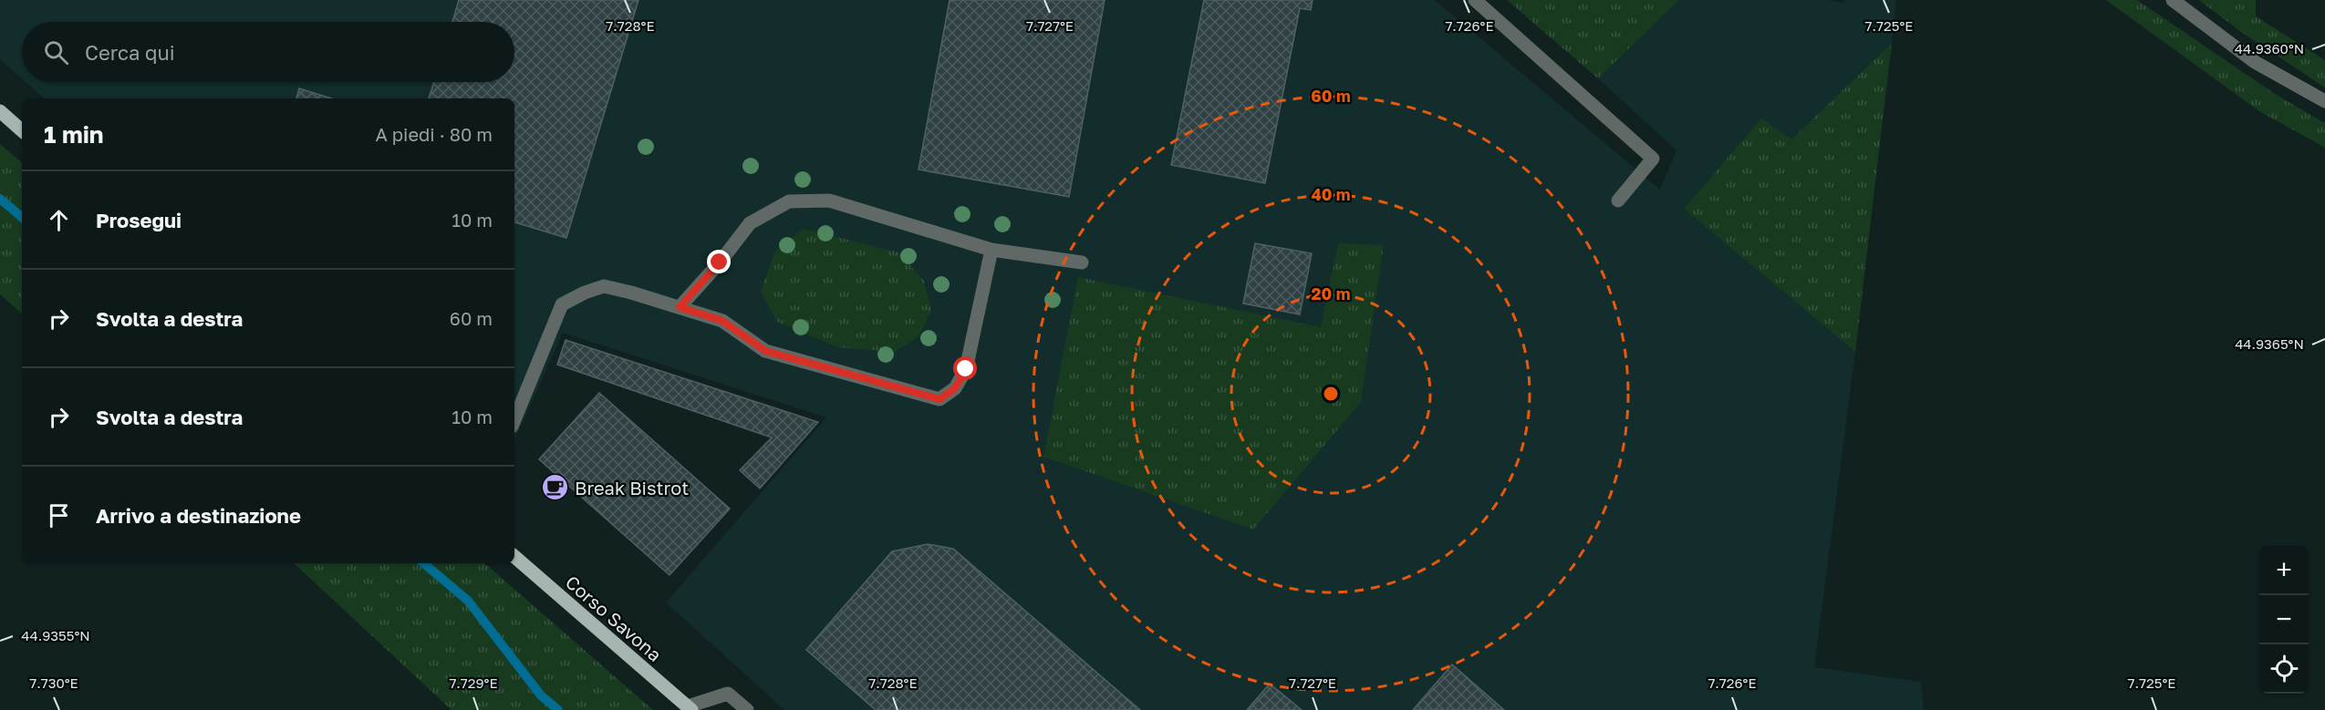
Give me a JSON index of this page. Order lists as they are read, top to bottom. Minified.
{"streets":{"main road":["Corso Savona"]},"places":{"cafe":["Break Bistrot"]},"page":{"search":"Cerca qui","heading":["1 min","A piedi · 80 m"],"list":[["Prosegui","10 m"],["Svolta a destra","60 m"],["Svolta a destra","10 m"],"Arrivo a destinazione"],"map_buttons":["+","−"]},"coordinates":["7.728°E","7.727°E","7.726°E","7.725°E","44.9360°N","44.9365°N","44.9355°N","7.730°E","7.729°E"],"rings":["60 m","40 m","20 m"]}
